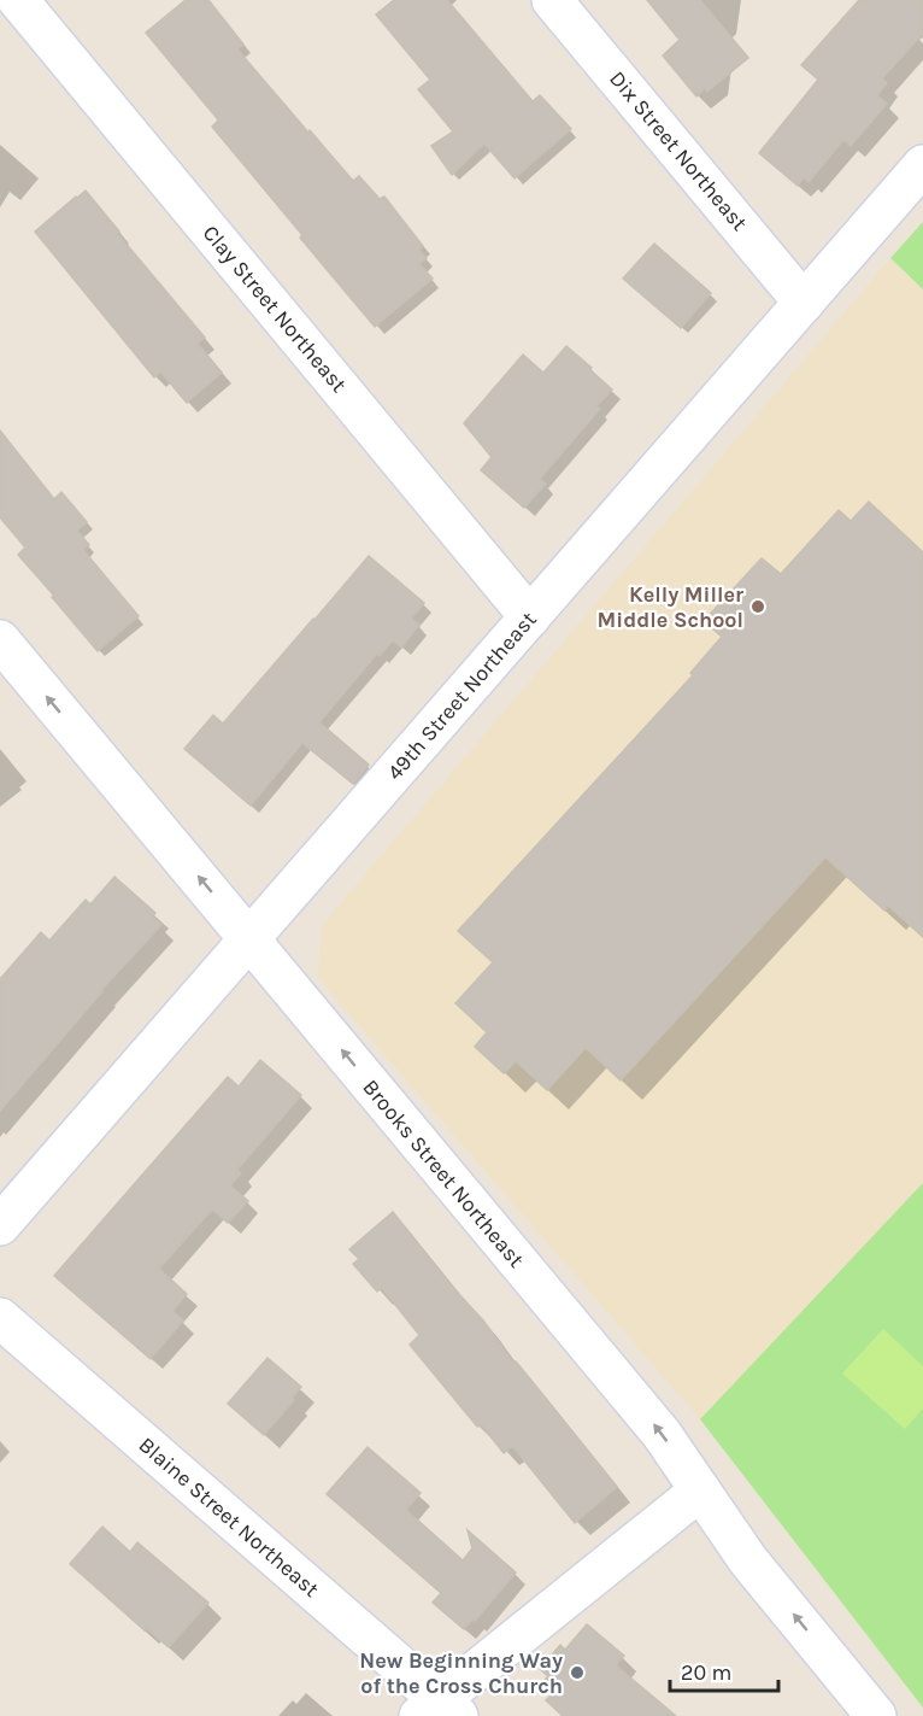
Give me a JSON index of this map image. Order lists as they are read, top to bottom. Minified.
{"streets":{"street":["Dix Street Northeast","Clay Street Northeast","49th Street Northeast","Brooks Street Northeast","Blaine Street Northeast"]},"crossings":[["Dix Street Northeast","49th Street Northeast"],["Clay Street Northeast","49th Street Northeast"],["49th Street Northeast","Brooks Street Northeast"]],"one_way":["Brooks Street Northeast"],"places":["Kelly Miller Middle School","New Beginning Way of the Cross Church"],"scale_bar":"20 m"}
